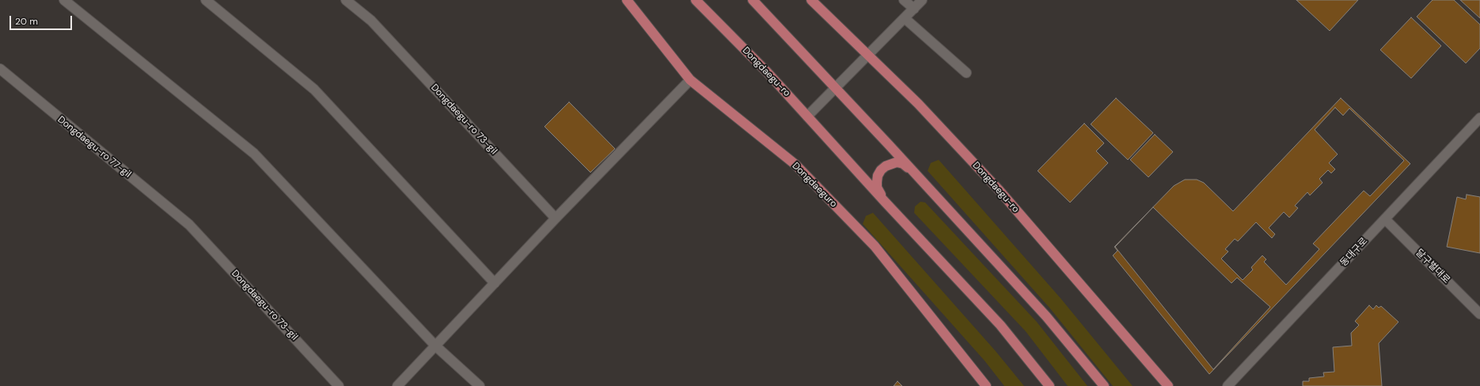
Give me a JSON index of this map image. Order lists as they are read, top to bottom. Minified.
{"streets":{"main road":["Dongdaegu-ro","Dongdaeguro"],"street":["Dongdaegu-ro 73-gil","Dongdaegu-ro 77-gil","동대구로","달구벌대로"]},"crossings":[["Dongdaegu-ro 73-gil","Dongdaegu-ro 77-gil"],["동대구로","달구벌대로"]],"scale_bar":"20 m"}
